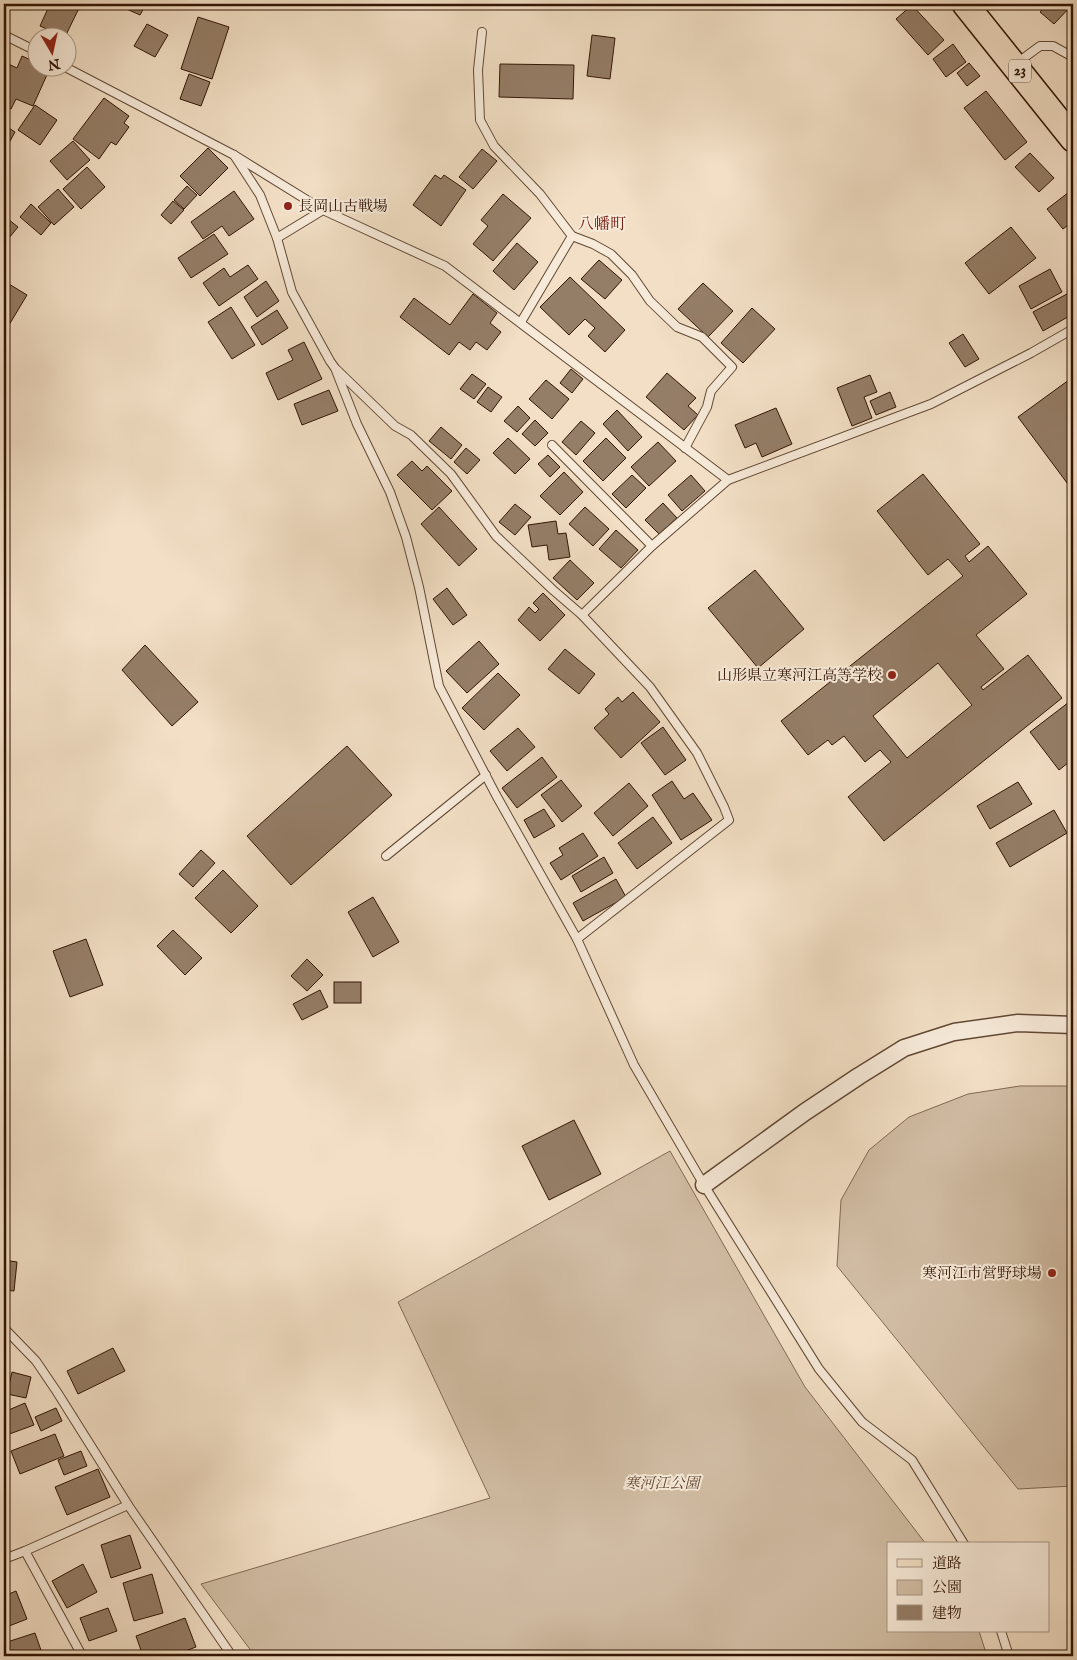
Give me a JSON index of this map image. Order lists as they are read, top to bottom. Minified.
{"streets":{"main road":["23"]},"districts":["八幡町"],"parks":["寒河江公園"],"places":["長岡山古戦場","山形県立寒河江高等学校","寒河江市営野球場"],"legend":["道路","公園","建物"],"north":"bottom"}
